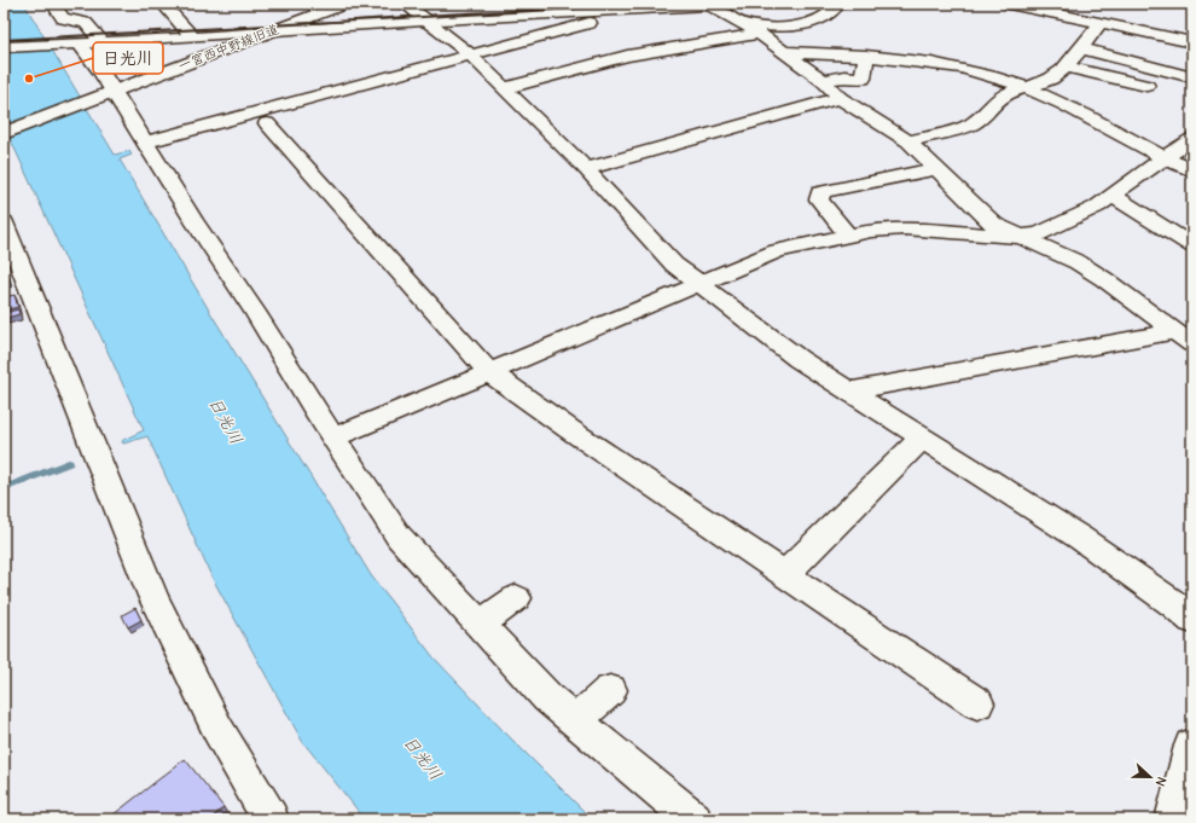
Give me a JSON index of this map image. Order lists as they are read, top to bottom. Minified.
{"streets":{"street":["一宮西中野線旧道"]},"water":["日光川"],"places":["日光川"],"north":"right"}
